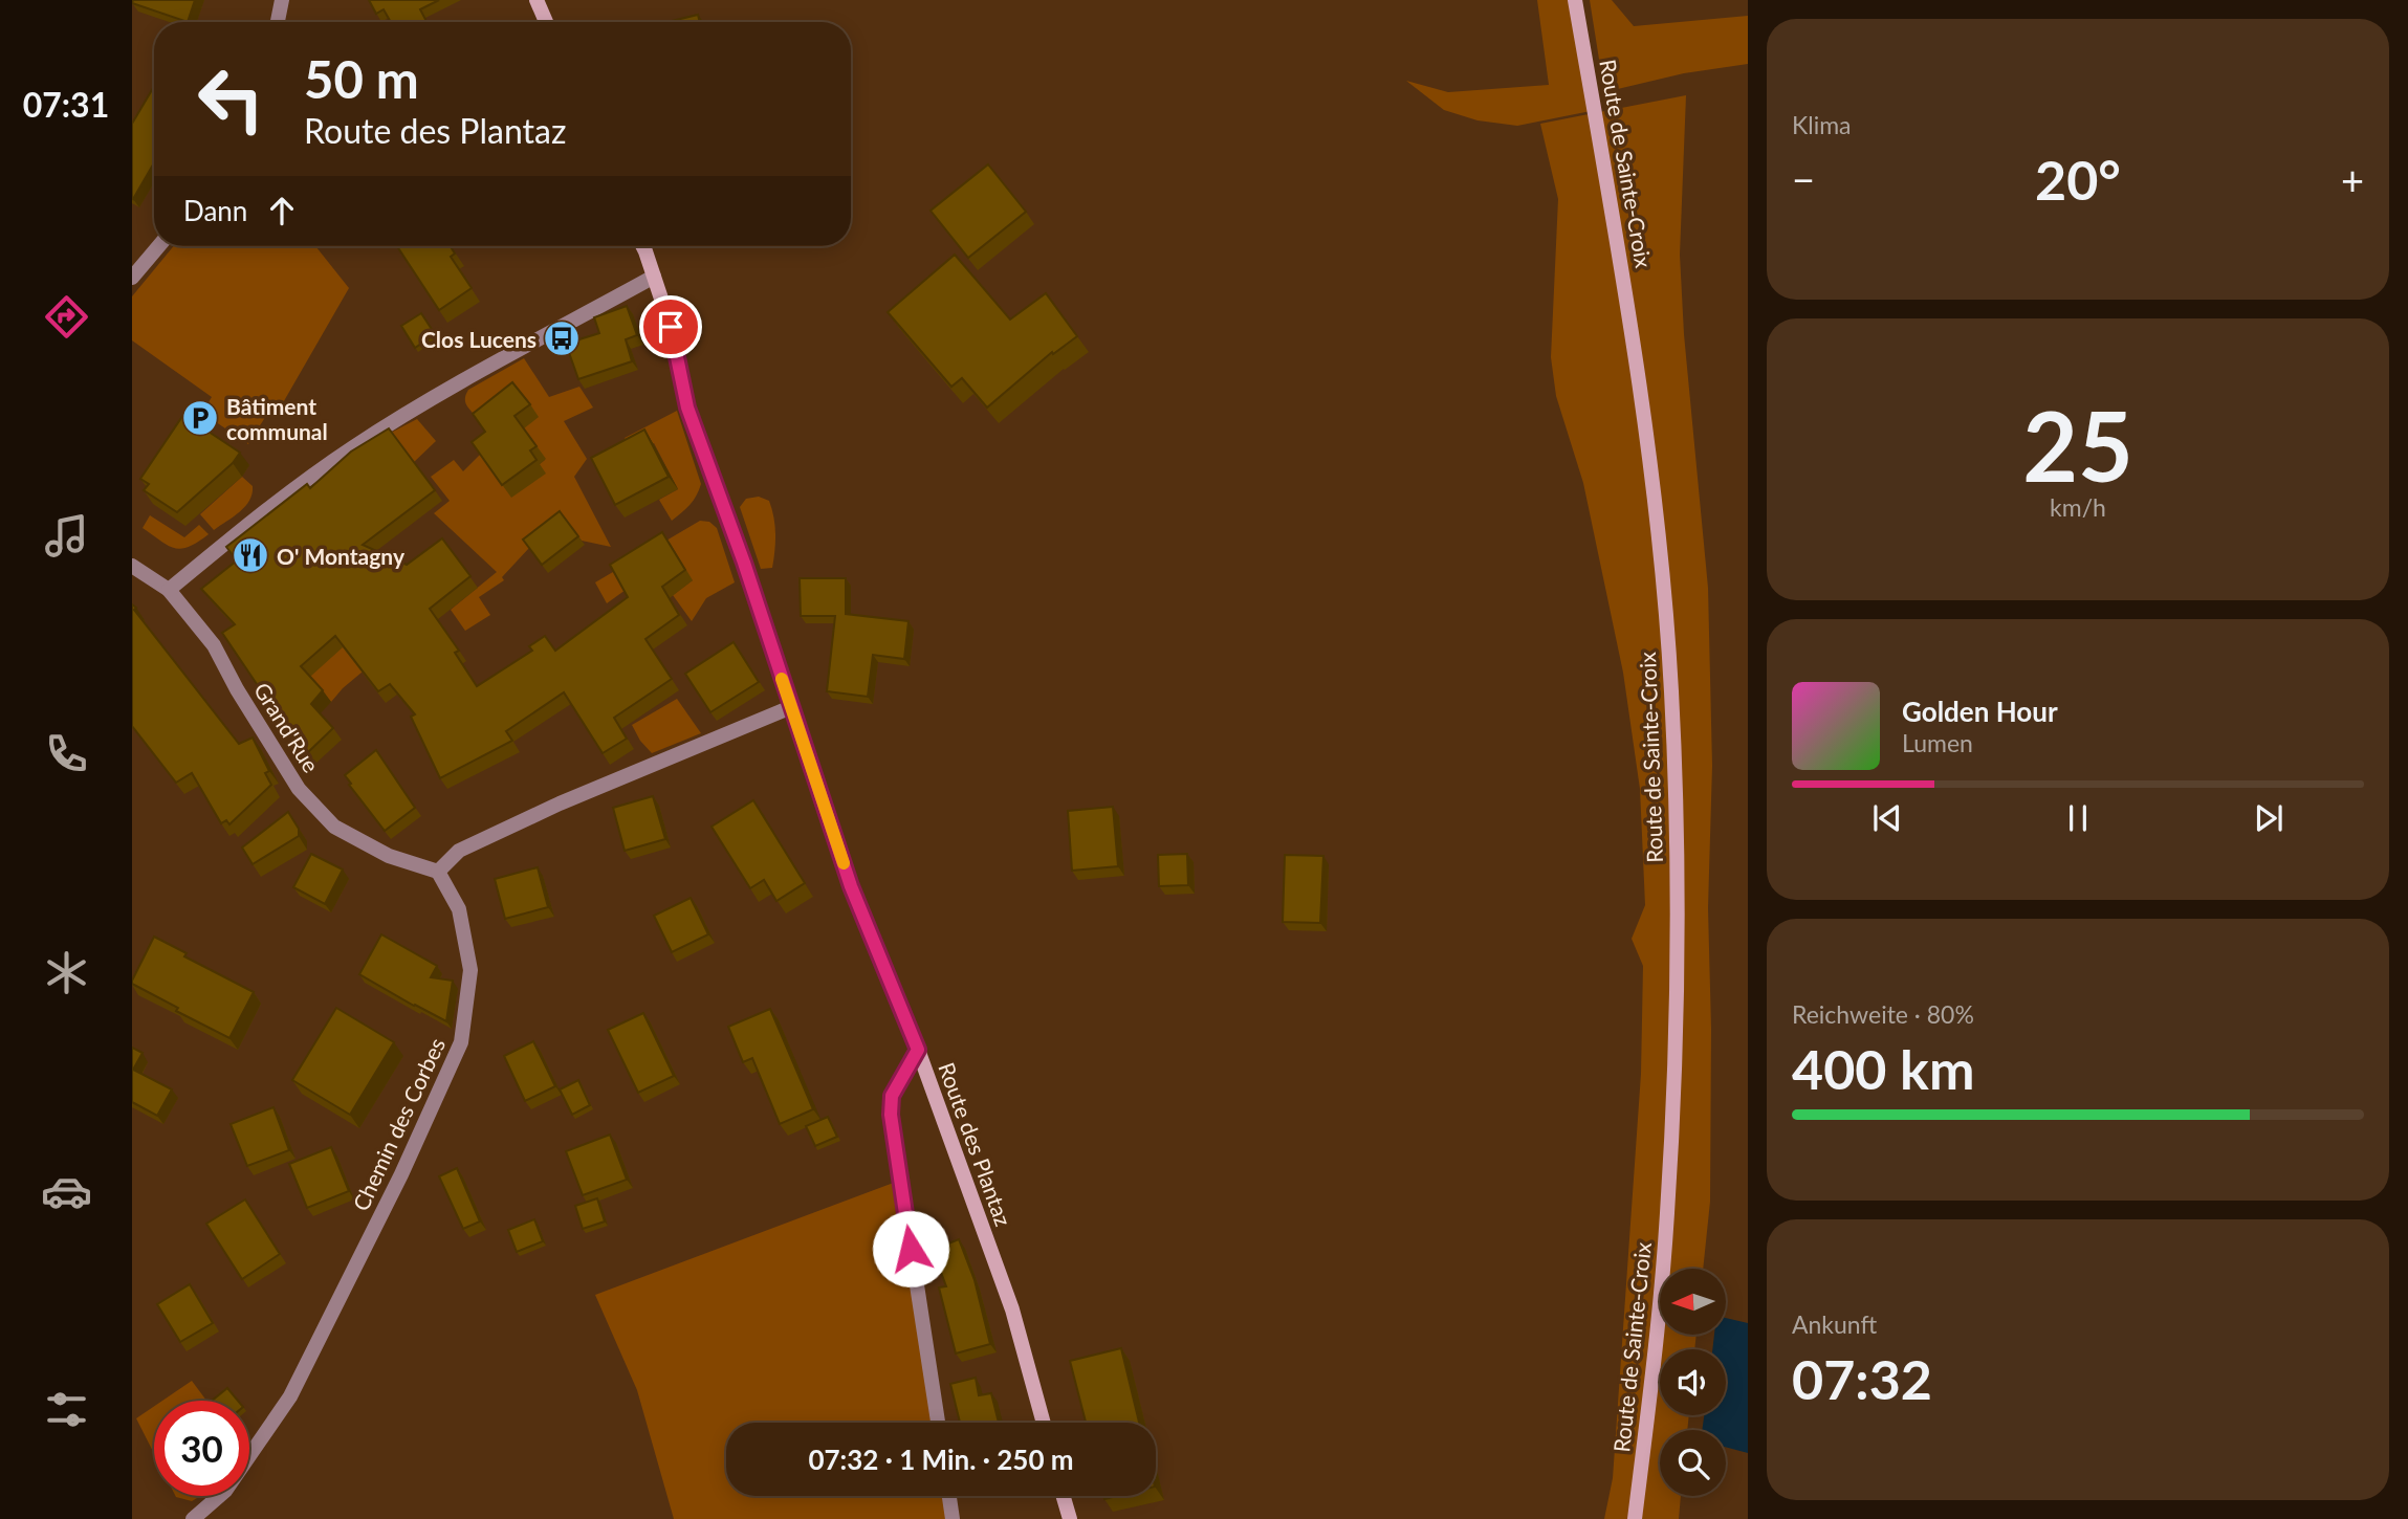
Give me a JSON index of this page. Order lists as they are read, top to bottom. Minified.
{"streets":{"main road":["Route de Sainte-Croix","Route des Plantaz"],"street":["Grand'Rue","Chemin des Corbes"]},"crossings":[["Grand'Rue","Chemin des Corbes"]],"places":{"bus stop":["Clos Lucens"],"parking":["Bâtiment communal"],"restaurant":["O' Montagny"]},"north":"left","page":{"tabs":"07:31","tile":["Klima",["25","km/h"],["Reichweite · 80%","400 km"],["Ankunft","07:32"]],"turn":["50 m","Route des Plantaz"],"heat":["−","20°","+"],"then":"Dann","song":["Golden Hour","Lumen"],"limit":"30","trip":"07:32 · 1 Min. · 250 m"}}
